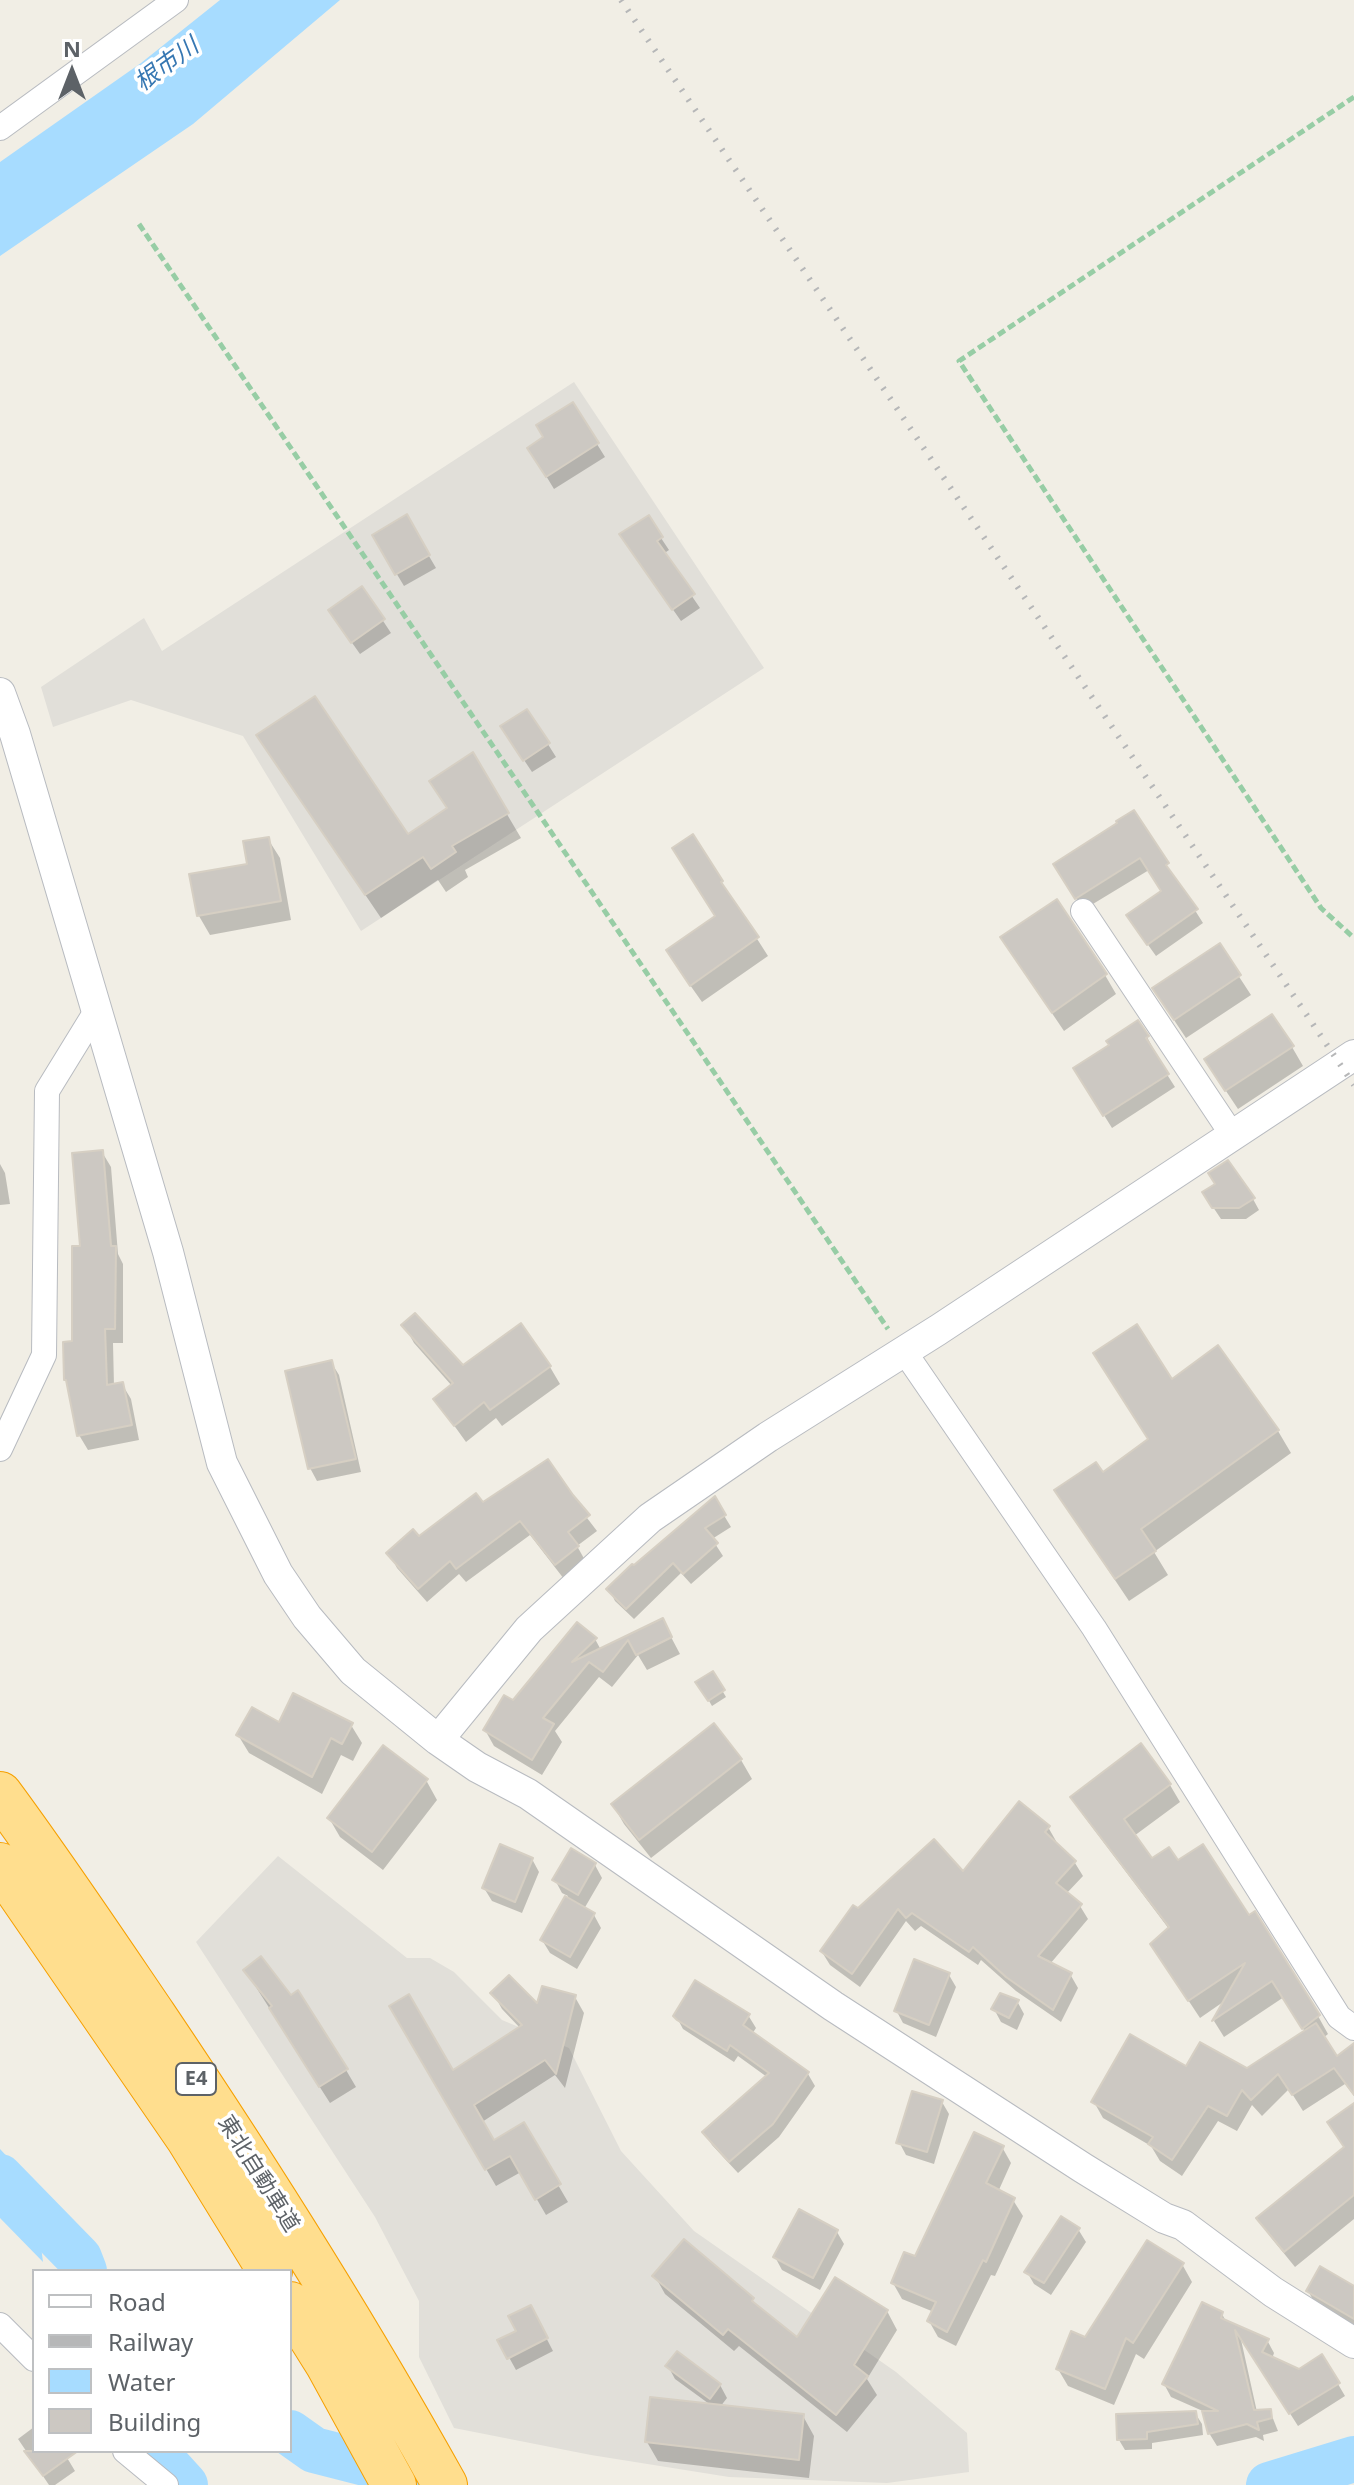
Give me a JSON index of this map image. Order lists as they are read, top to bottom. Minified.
{"streets":{"highway":["E4","東北自動車道"]},"water":["根市川"],"legend":["Road","Railway","Water","Building"],"north":"top"}
